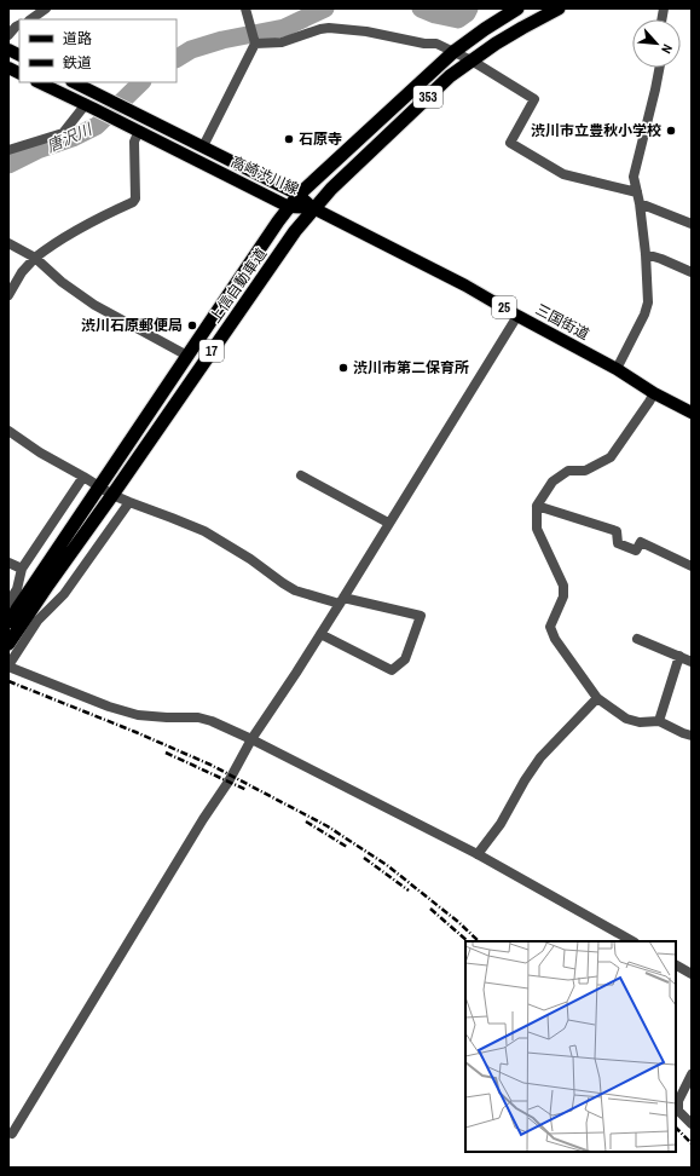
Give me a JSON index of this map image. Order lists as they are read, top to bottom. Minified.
{"streets":{"highway":["353","上信自動車道","17"],"main road":["高崎渋川線","25","三国街道"]},"crossings":[["高崎渋川線","上信自動車道"],["高崎渋川線","三国街道"],["上信自動車道","三国街道"]],"water":["唐沢川"],"places":["渋川市立豊秋小学校","石原寺","渋川石原郵便局","渋川市第二保育所"],"legend":["道路","鉄道"],"north":"bottom right"}
